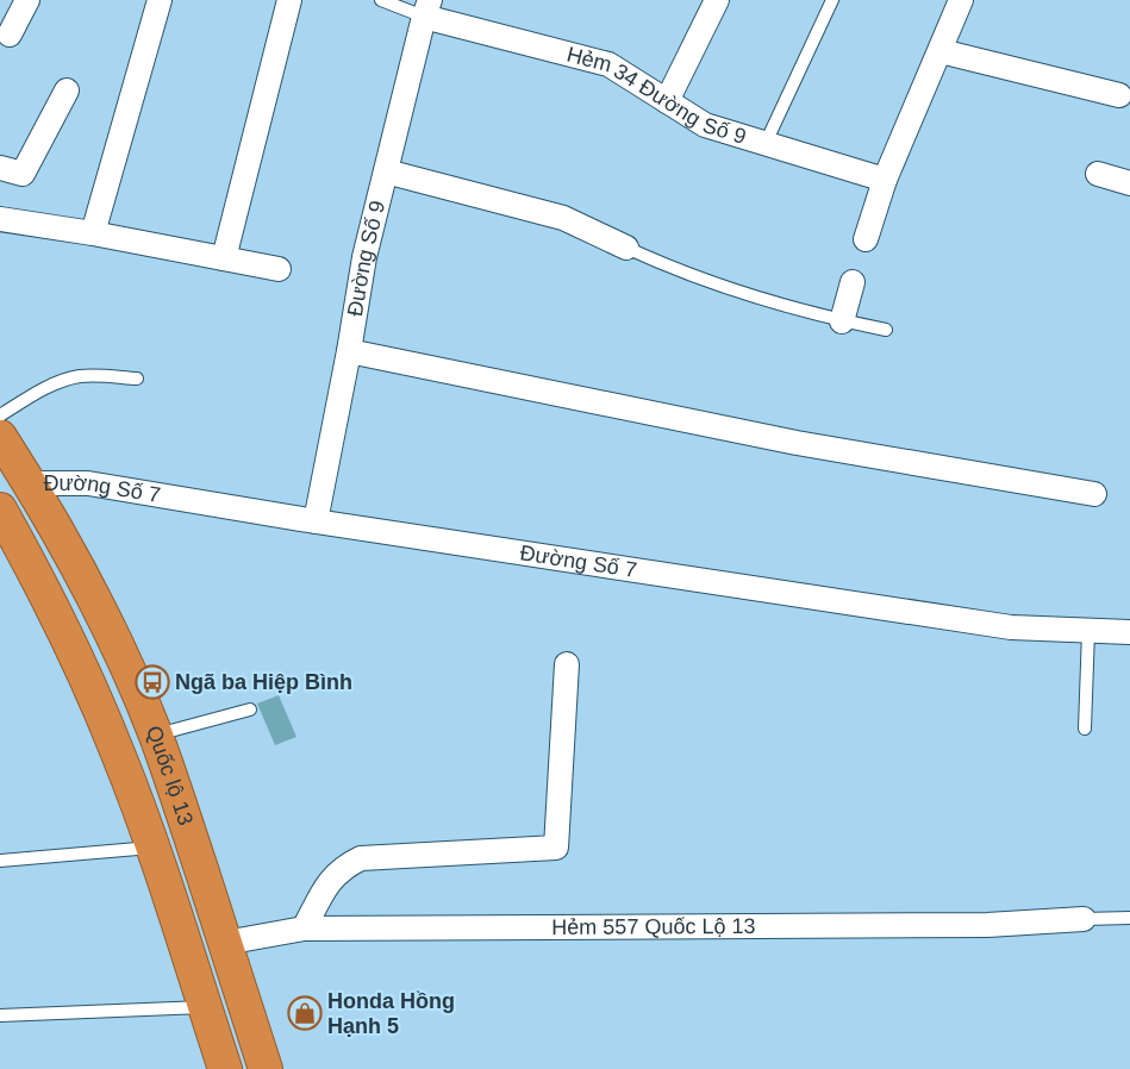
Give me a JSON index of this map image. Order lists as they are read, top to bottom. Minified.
{"streets":{"highway":["Quốc lộ 13"],"street":["Hẻm 34 Đường Số 9","Đường Số 9","Đường Số 7","Hẻm 557 Quốc Lộ 13"]},"crossings":[["Hẻm 34 Đường Số 9","Đường Số 9"],["Đường Số 9","Đường Số 7"],["Đường Số 7","Quốc lộ 13"],["Quốc lộ 13","Hẻm 557 Quốc Lộ 13"]],"places":{"bus stop":["Ngã ba Hiệp Bình"],"shop":["Honda Hồng Hạnh 5"]}}
